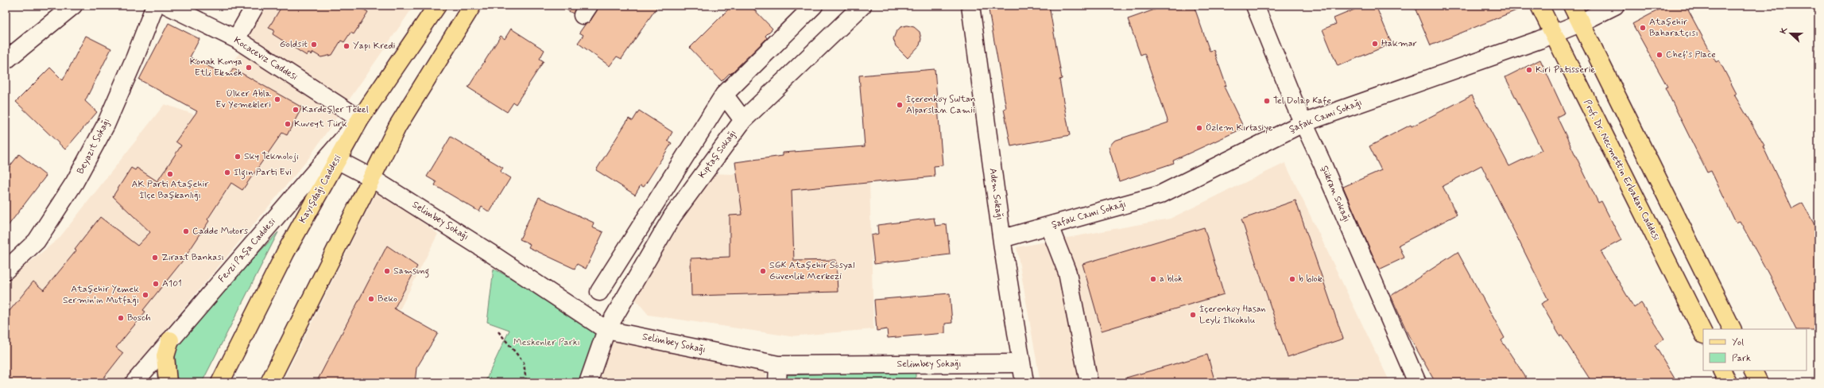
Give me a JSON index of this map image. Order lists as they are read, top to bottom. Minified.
{"streets":{"main road":["Prof. Dr. Necmettin Erbakan Caddesi","Kayışdağı Caddesi"],"street":["Kocaceviz Caddesi","Şafak Cami Sokağı","Beyazıt Sokağı","Kiptaş Sokağı","Adem Sokağı","Şükran Sokağı","Selimbey Sokağı","Fevzi Paşa Caddesi"]},"crossings":[["Kocaceviz Caddesi","Kayışdağı Caddesi"],["Kocaceviz Caddesi","Fevzi Paşa Caddesi"],["Şafak Cami Sokağı","Prof. Dr. Necmettin Erbakan Caddesi"],["Şafak Cami Sokağı","Adem Sokağı"],["Şafak Cami Sokağı","Şükran Sokağı"],["Kiptaş Sokağı","Selimbey Sokağı"],["Kayışdağı Caddesi","Selimbey Sokağı"],["Kayışdağı Caddesi","Fevzi Paşa Caddesi"],["Adem Sokağı","Selimbey Sokağı"]],"parks":["Meskenler Parkı"],"places":["Ataşehir Baharatçısı","Hakmar","Goldsit","Yapı Kredi","Chef's Place","Konak Konya Etli Ekmek","Kiri Patisserie","Ülker Abla Ev Yemekleri","Tel Dolap Kafe","İçerenköy Sultan Alparslan Camii","Kardeşler Tekel","Kuveyt Türk","Özlem Kırtasiye","Sky Teknoloji","Ilgın Parti Evi","AK Parti Ataşehir İlçe Başkanlığı","Cadde Motors","Ziraat Bankası","Samsung","SGK Ataşehir Sosyal Güvenlik Merkezi","a blok","b blok","A101","Ataşehir Yemek Sermin'in Mutfağı","Beko","İçerenköy Hasan Leyli İlkokulu","Bosch"],"legend":["Yol","Park"],"north":"left"}
